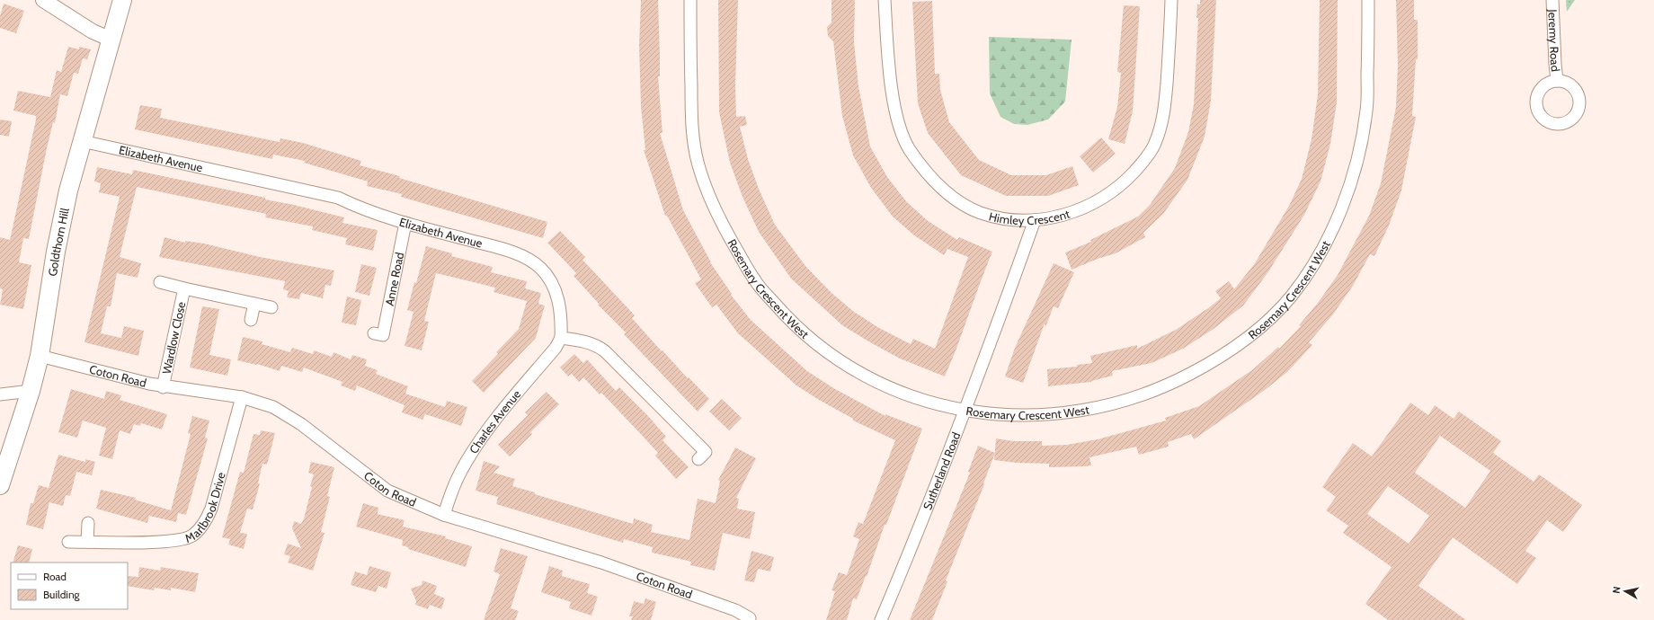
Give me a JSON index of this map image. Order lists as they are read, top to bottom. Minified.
{"streets":{"main road":["Goldthorn Hill"],"street":["Jeremy Road","Elizabeth Avenue","Himley Crescent","Anne Road","Rosemary Crescent West","Wardlow Close","Coton Road","Charles Avenue","Sutherland Road","Marlbrook Drive"]},"crossings":[["Elizabeth Avenue","Goldthorn Hill"],["Elizabeth Avenue","Anne Road"],["Elizabeth Avenue","Charles Avenue"],["Himley Crescent","Sutherland Road"],["Goldthorn Hill","Coton Road"],["Rosemary Crescent West","Sutherland Road"],["Wardlow Close","Coton Road"],["Coton Road","Charles Avenue"],["Coton Road","Marlbrook Drive"]],"legend":["Road","Building"],"north":"left"}
